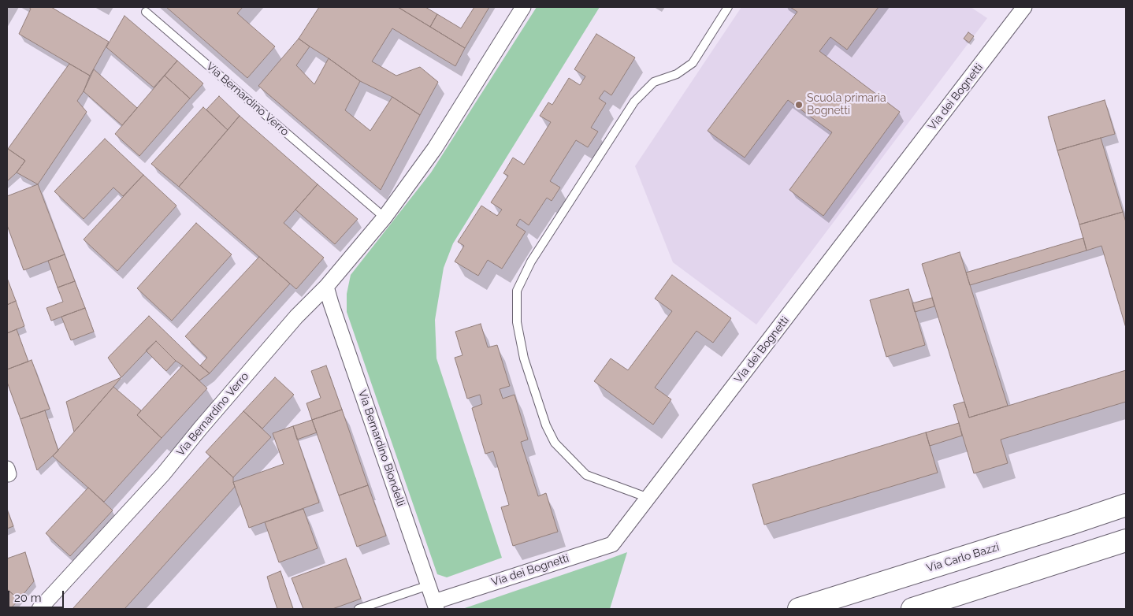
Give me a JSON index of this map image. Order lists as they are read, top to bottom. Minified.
{"streets":{"main road":["Via Carlo Bazzi"],"street":["Via dei Bognetti","Via Bernardino Verro","Via Bernardino Biondelli"]},"crossings":[["Via dei Bognetti","Via Bernardino Biondelli"],["Via Bernardino Verro","Via Bernardino Biondelli"]],"places":["Scuola primaria Bognetti"],"scale_bar":"20 m"}
